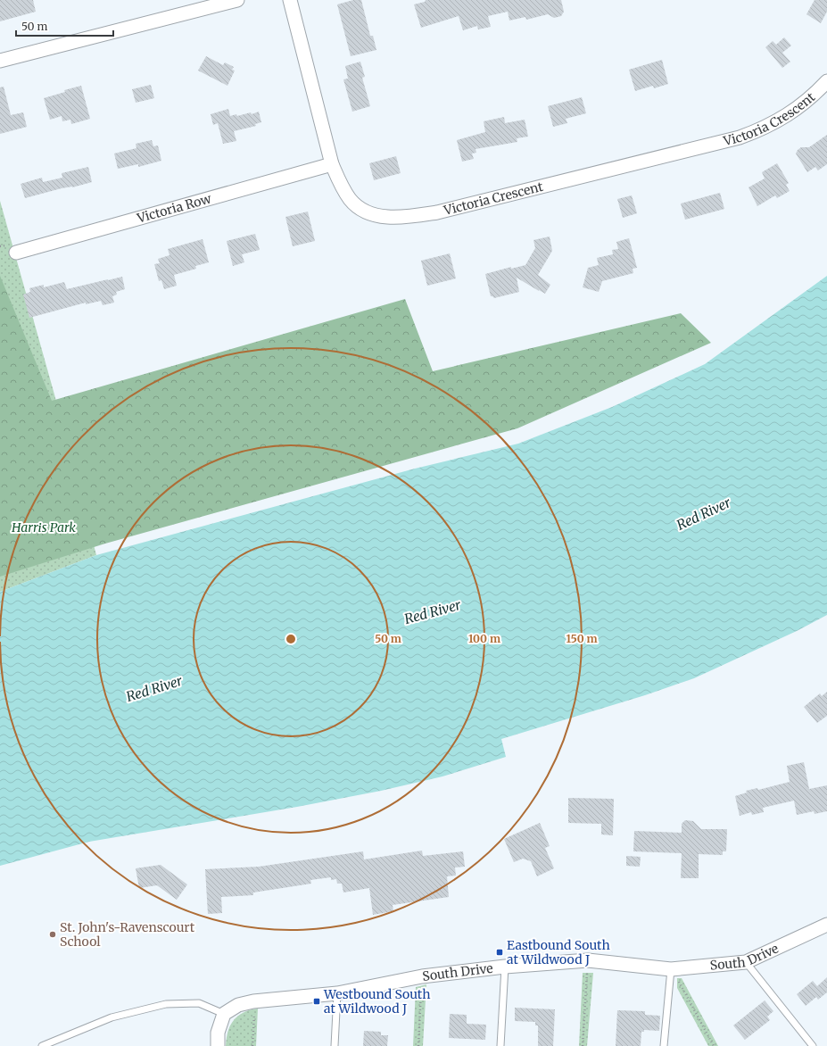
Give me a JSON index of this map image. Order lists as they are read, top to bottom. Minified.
{"streets":{"street":["Victoria Crescent","Victoria Row","South Drive"]},"crossings":[["Victoria Crescent","Victoria Row"]],"water":["Red River"],"parks":["Harris Park"],"places":{"other":["St. John's-Ravenscourt School"],"transit":["Eastbound South at Wildwood J","Westbound South at Wildwood J"]},"scale_bar":"50 m","rings":["50 m","100 m","150 m"]}
